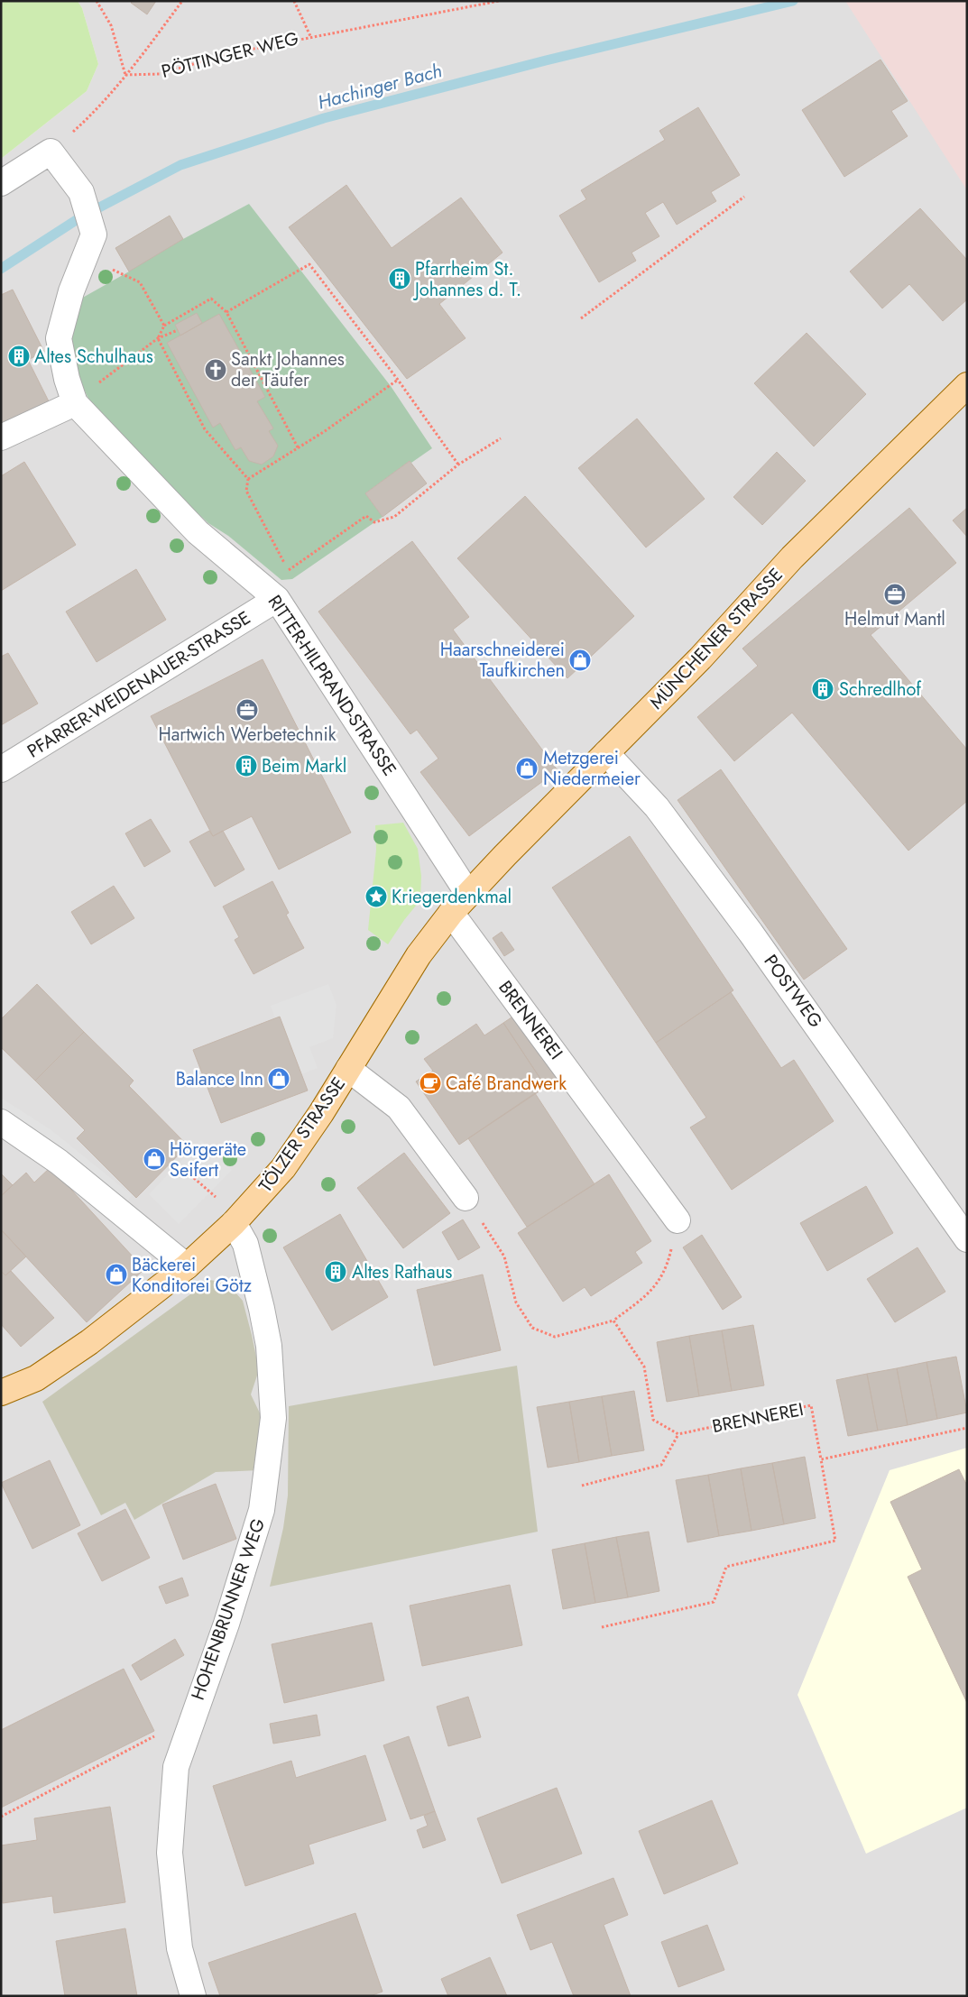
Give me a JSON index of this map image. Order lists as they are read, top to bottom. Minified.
{"streets":{"main road":["MÜNCHENER STRASSE","TÖLZER STRASSE"],"street":["PFARRER-WEIDENAUER-STRASSE","RITTER-HILPRAND-STRASSE","POSTWEG","BRENNEREI","HOHENBRUNNER WEG"],"path":["PÖTTINGER WEG"]},"crossings":[["MÜNCHENER STRASSE","RITTER-HILPRAND-STRASSE"],["MÜNCHENER STRASSE","POSTWEG"],["MÜNCHENER STRASSE","TÖLZER STRASSE"],["PFARRER-WEIDENAUER-STRASSE","RITTER-HILPRAND-STRASSE"],["RITTER-HILPRAND-STRASSE","TÖLZER STRASSE"],["BRENNEREI","TÖLZER STRASSE"],["TÖLZER STRASSE","HOHENBRUNNER WEG"]],"water":["Hachinger Bach"],"places":{"building":["Pfarrheim St. Johannes d. T.","Altes Schulhaus","Schredlhof","Beim Markl","Altes Rathaus"],"church":["Sankt Johannes der Täufer"],"office":["Helmut Mantl","Hartwich Werbetechnik"],"shop":["Haarschneiderei Taufkirchen","Metzgerei Niedermeier","Balance Inn","Hörgeräte Seifert","Bäckerei Konditorei Götz"],"place":["Kriegerdenkmal"],"cafe":["Café Brandwerk"]}}
